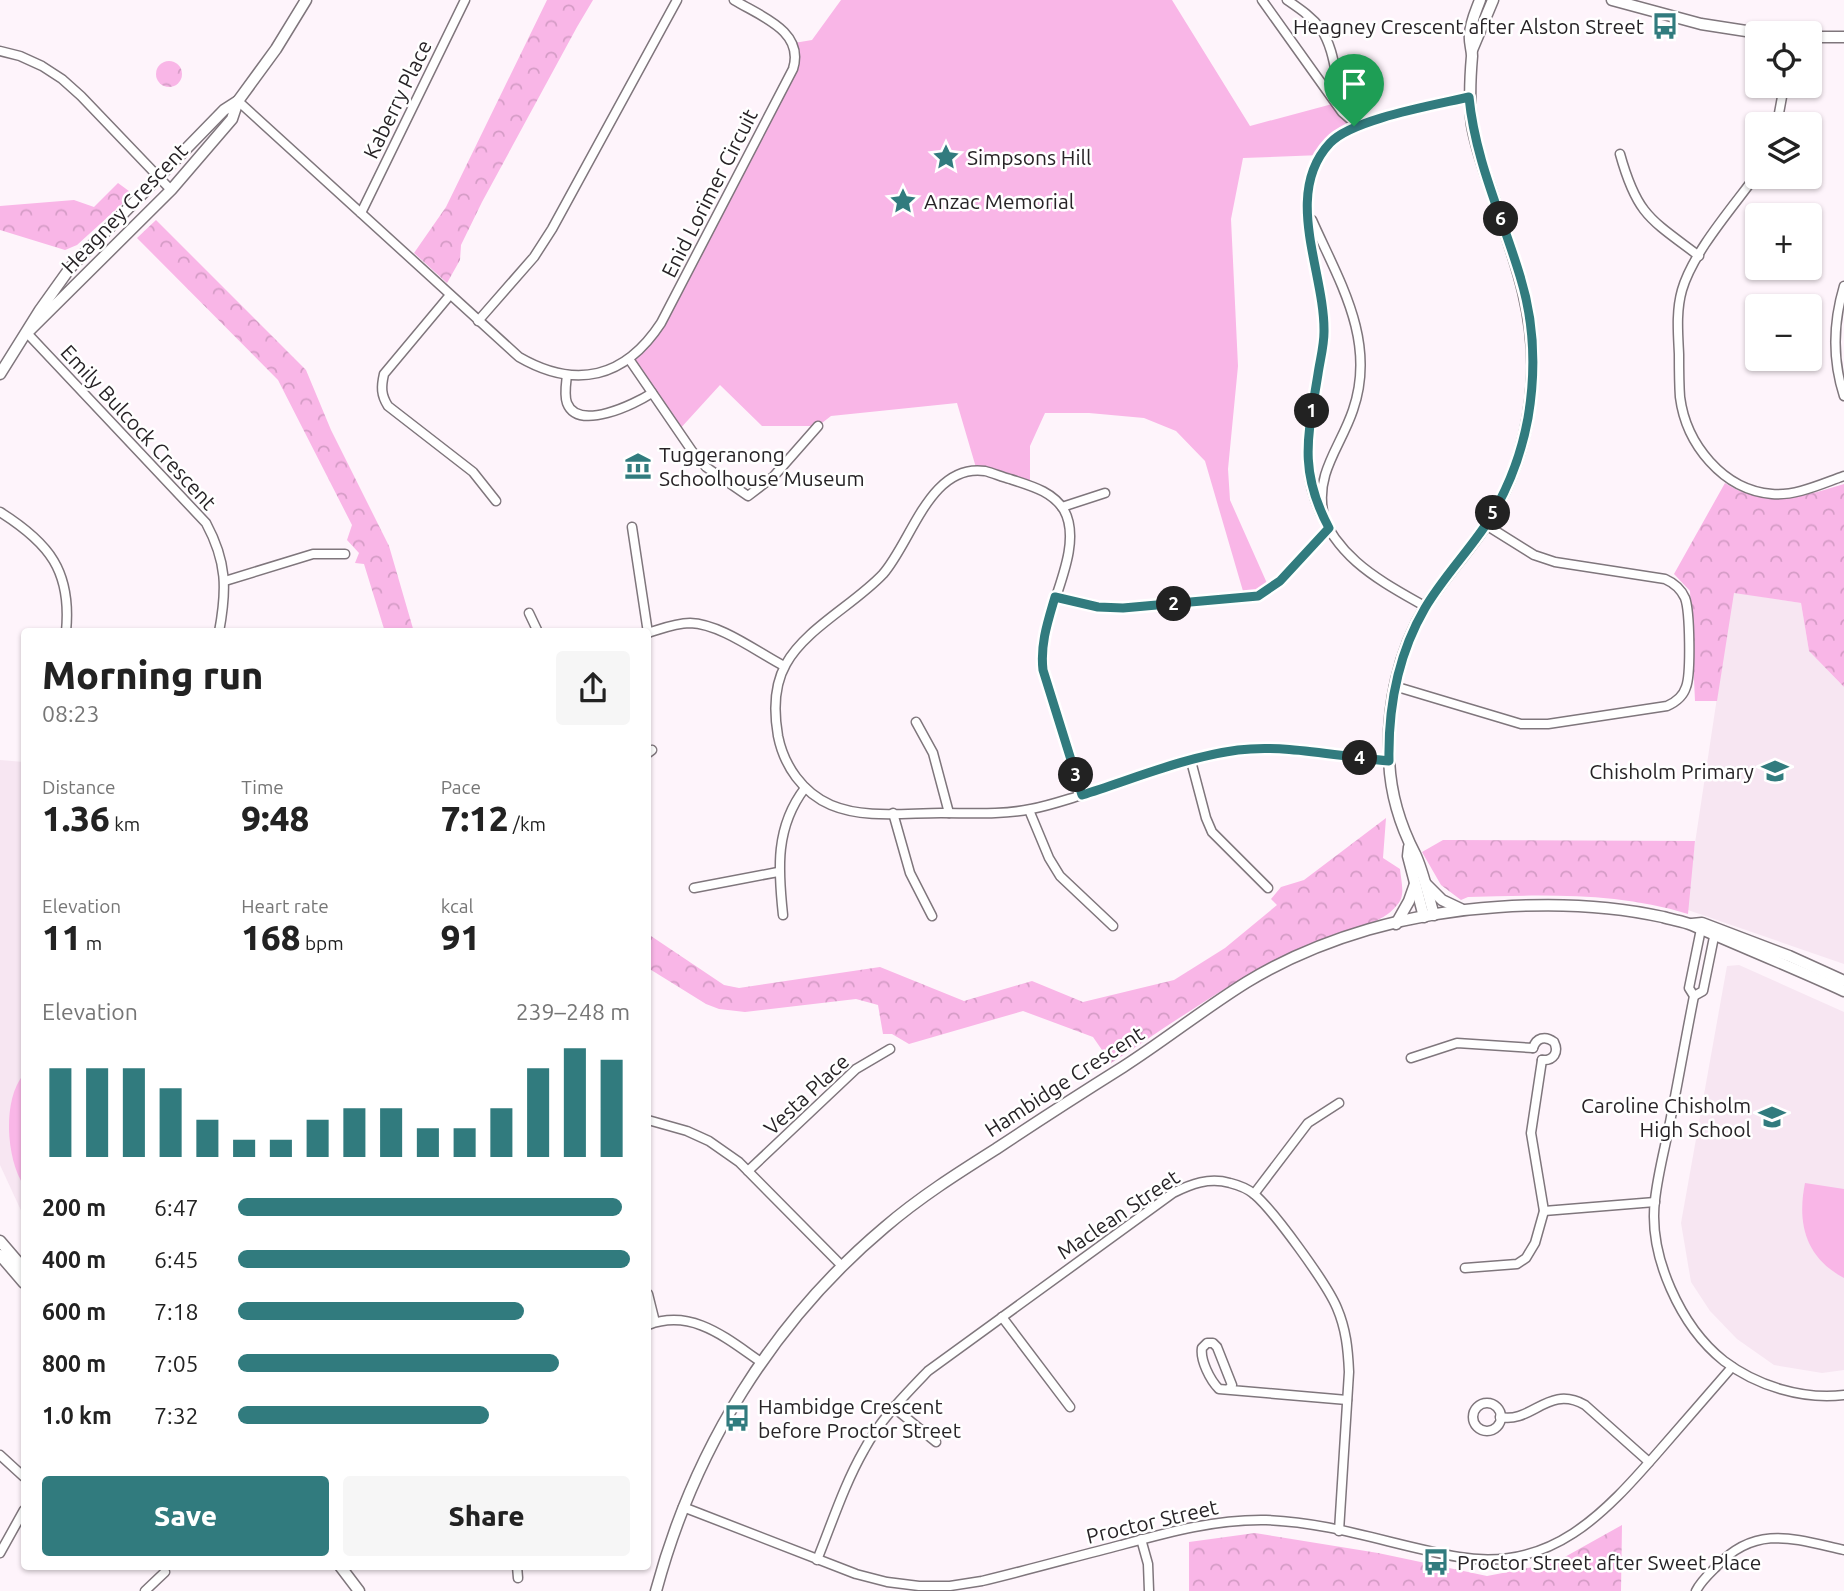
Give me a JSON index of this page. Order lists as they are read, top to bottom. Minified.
{"streets":{"street":["Kaberry Place","Enid Lorimer Circuit","Heagney Crescent","Emily Bulcock Crescent","Hambidge Crescent","Vesta Place","Maclean Street","Proctor Street"]},"crossings":[["Kaberry Place","Enid Lorimer Circuit"],["Enid Lorimer Circuit","Heagney Crescent"],["Heagney Crescent","Emily Bulcock Crescent"],["Hambidge Crescent","Proctor Street"],["Maclean Street","Proctor Street"]],"places":{"bus stop":["Heagney Crescent after Alston Street","Hambidge Crescent before Proctor Street","Proctor Street after Sweet Place"],"place":["Simpsons Hill","Anzac Memorial"],"museum":["Tuggeranong Schoolhouse Museum"],"school or university":["Chisholm Primary","Caroline Chisholm High School"]},"page":{"map_buttons":["+","−"],"pins":["6","1","5","2","4","3"],"heading":["Morning run","08:23"],"stats":[["Distance","1.36 km"],["Time","9:48"],["Pace","7:12 /km"],["Elevation","11 m"],["Heart rate","168 bpm"],["kcal","91"]],"chart":["Elevation","239–248 m"],"list":[{"name":"200 m","note":"6:47"},{"name":"400 m","note":"6:45"},{"name":"600 m","note":"7:18"},{"name":"800 m","note":"7:05"},{"name":"1.0 km","note":"7:32"}],"buttons":["Save","Share"]}}
